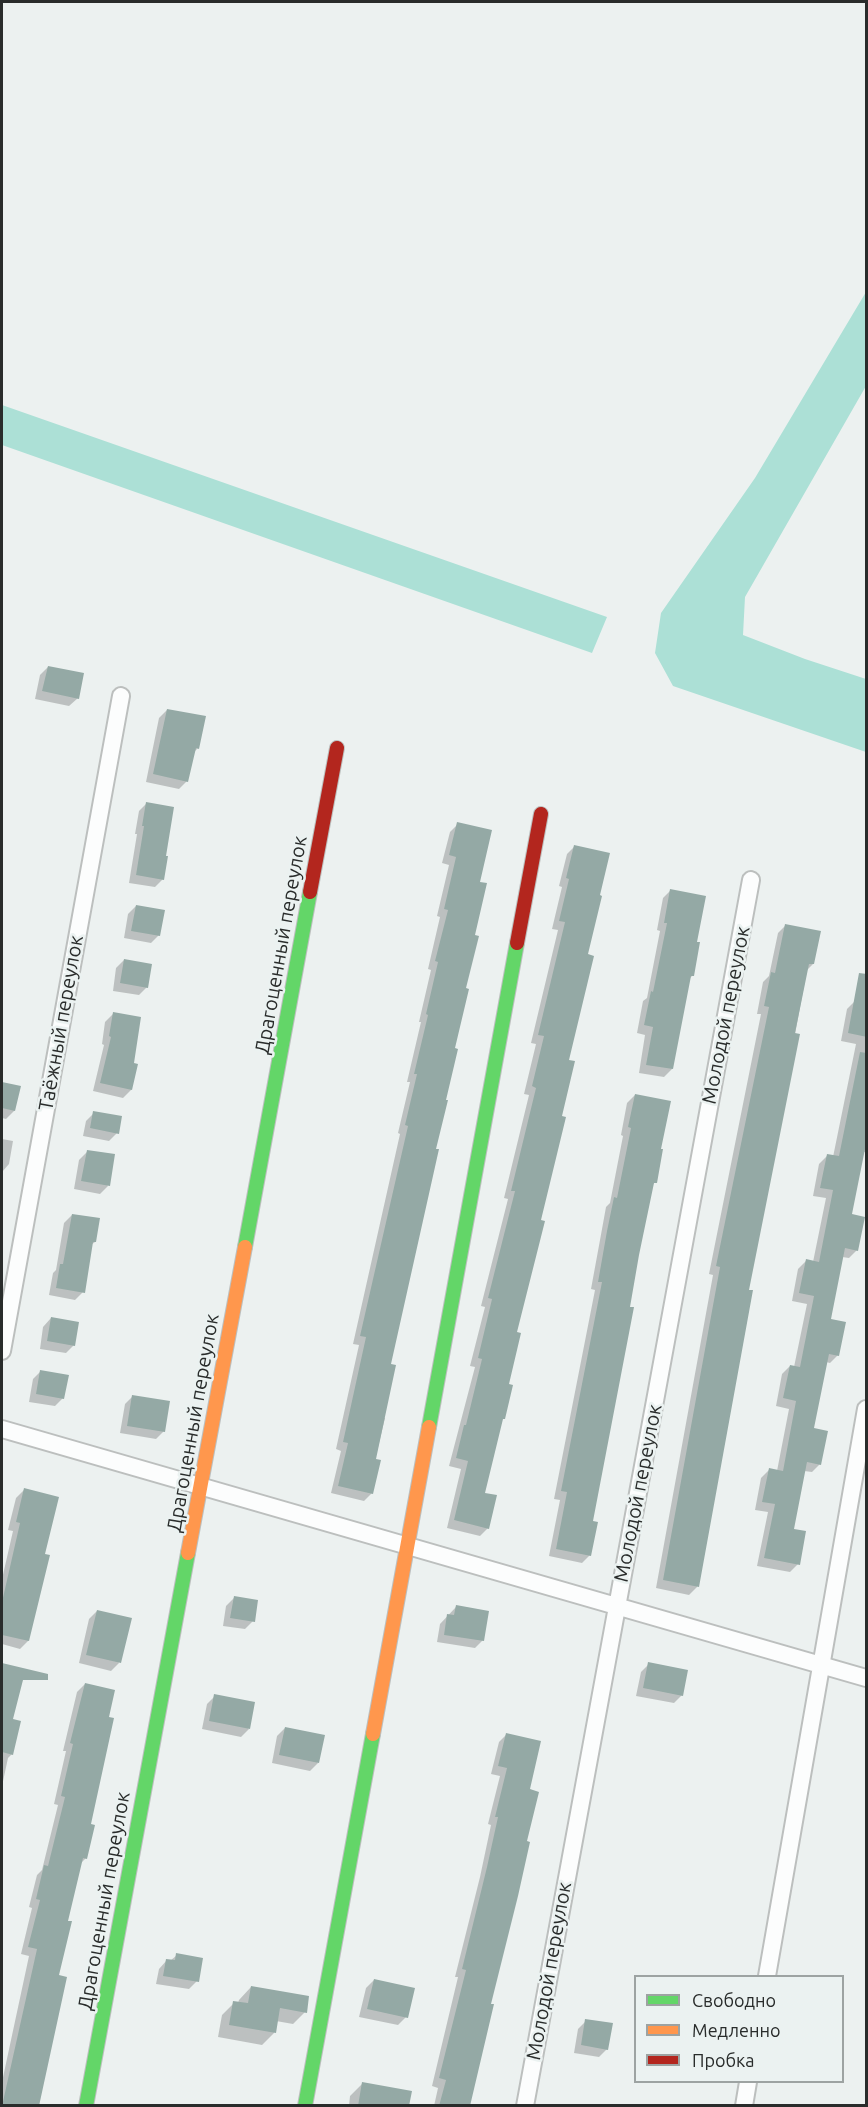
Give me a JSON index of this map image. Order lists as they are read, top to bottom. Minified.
{"streets":{"street":["Драгоценный переулок","Молодой переулок","Таёжный переулок"]},"legend":["Свободно","Медленно","Пробка"]}
